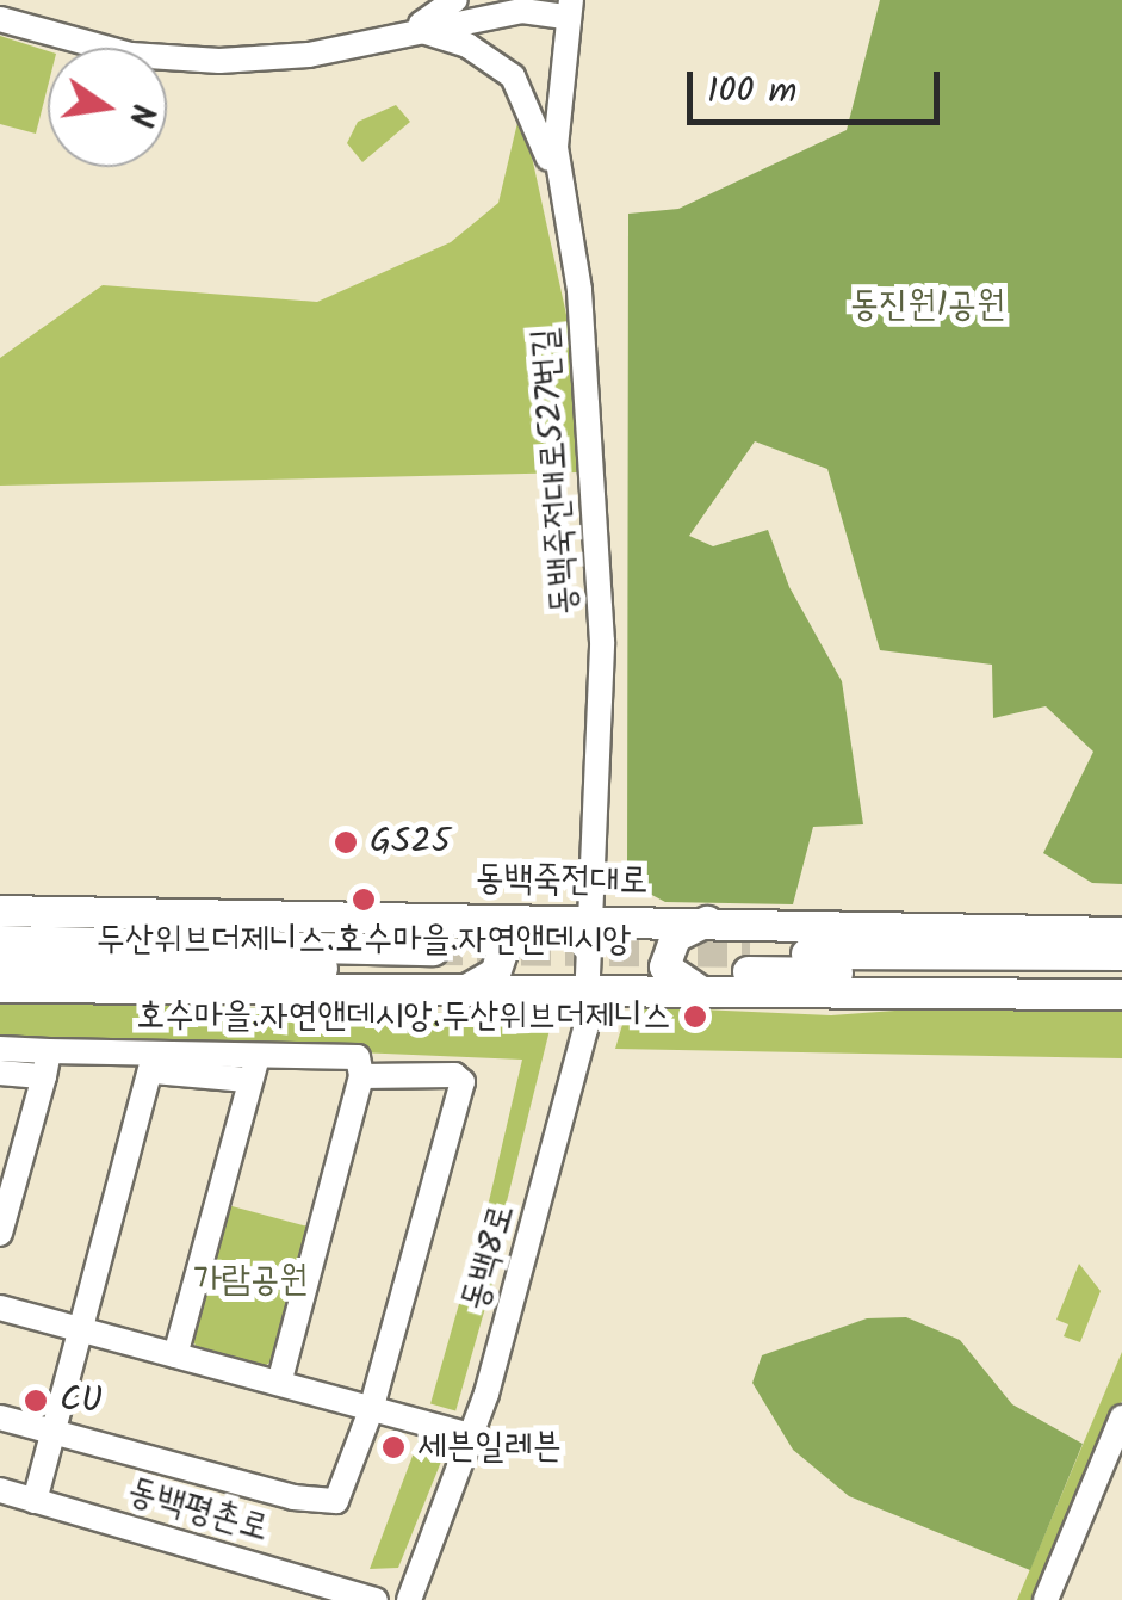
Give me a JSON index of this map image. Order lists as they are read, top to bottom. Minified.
{"streets":{"main road":["동백죽전대로"],"street":["동백죽전대로527번길","동백8로","동백평촌로"]},"crossings":[["동백죽전대로527번길","동백죽전대로"],["동백죽전대로527번길","동백8로"],["동백죽전대로","동백8로"]],"parks":["동진원1공원","가람공원"],"places":["GS25","두산위브더제니스.호수마을.자연앤데시앙","호수마을.자연앤데시앙.두산위브더제니스","CU","세븐일레븐"],"scale_bar":"100 m","north":"right"}
